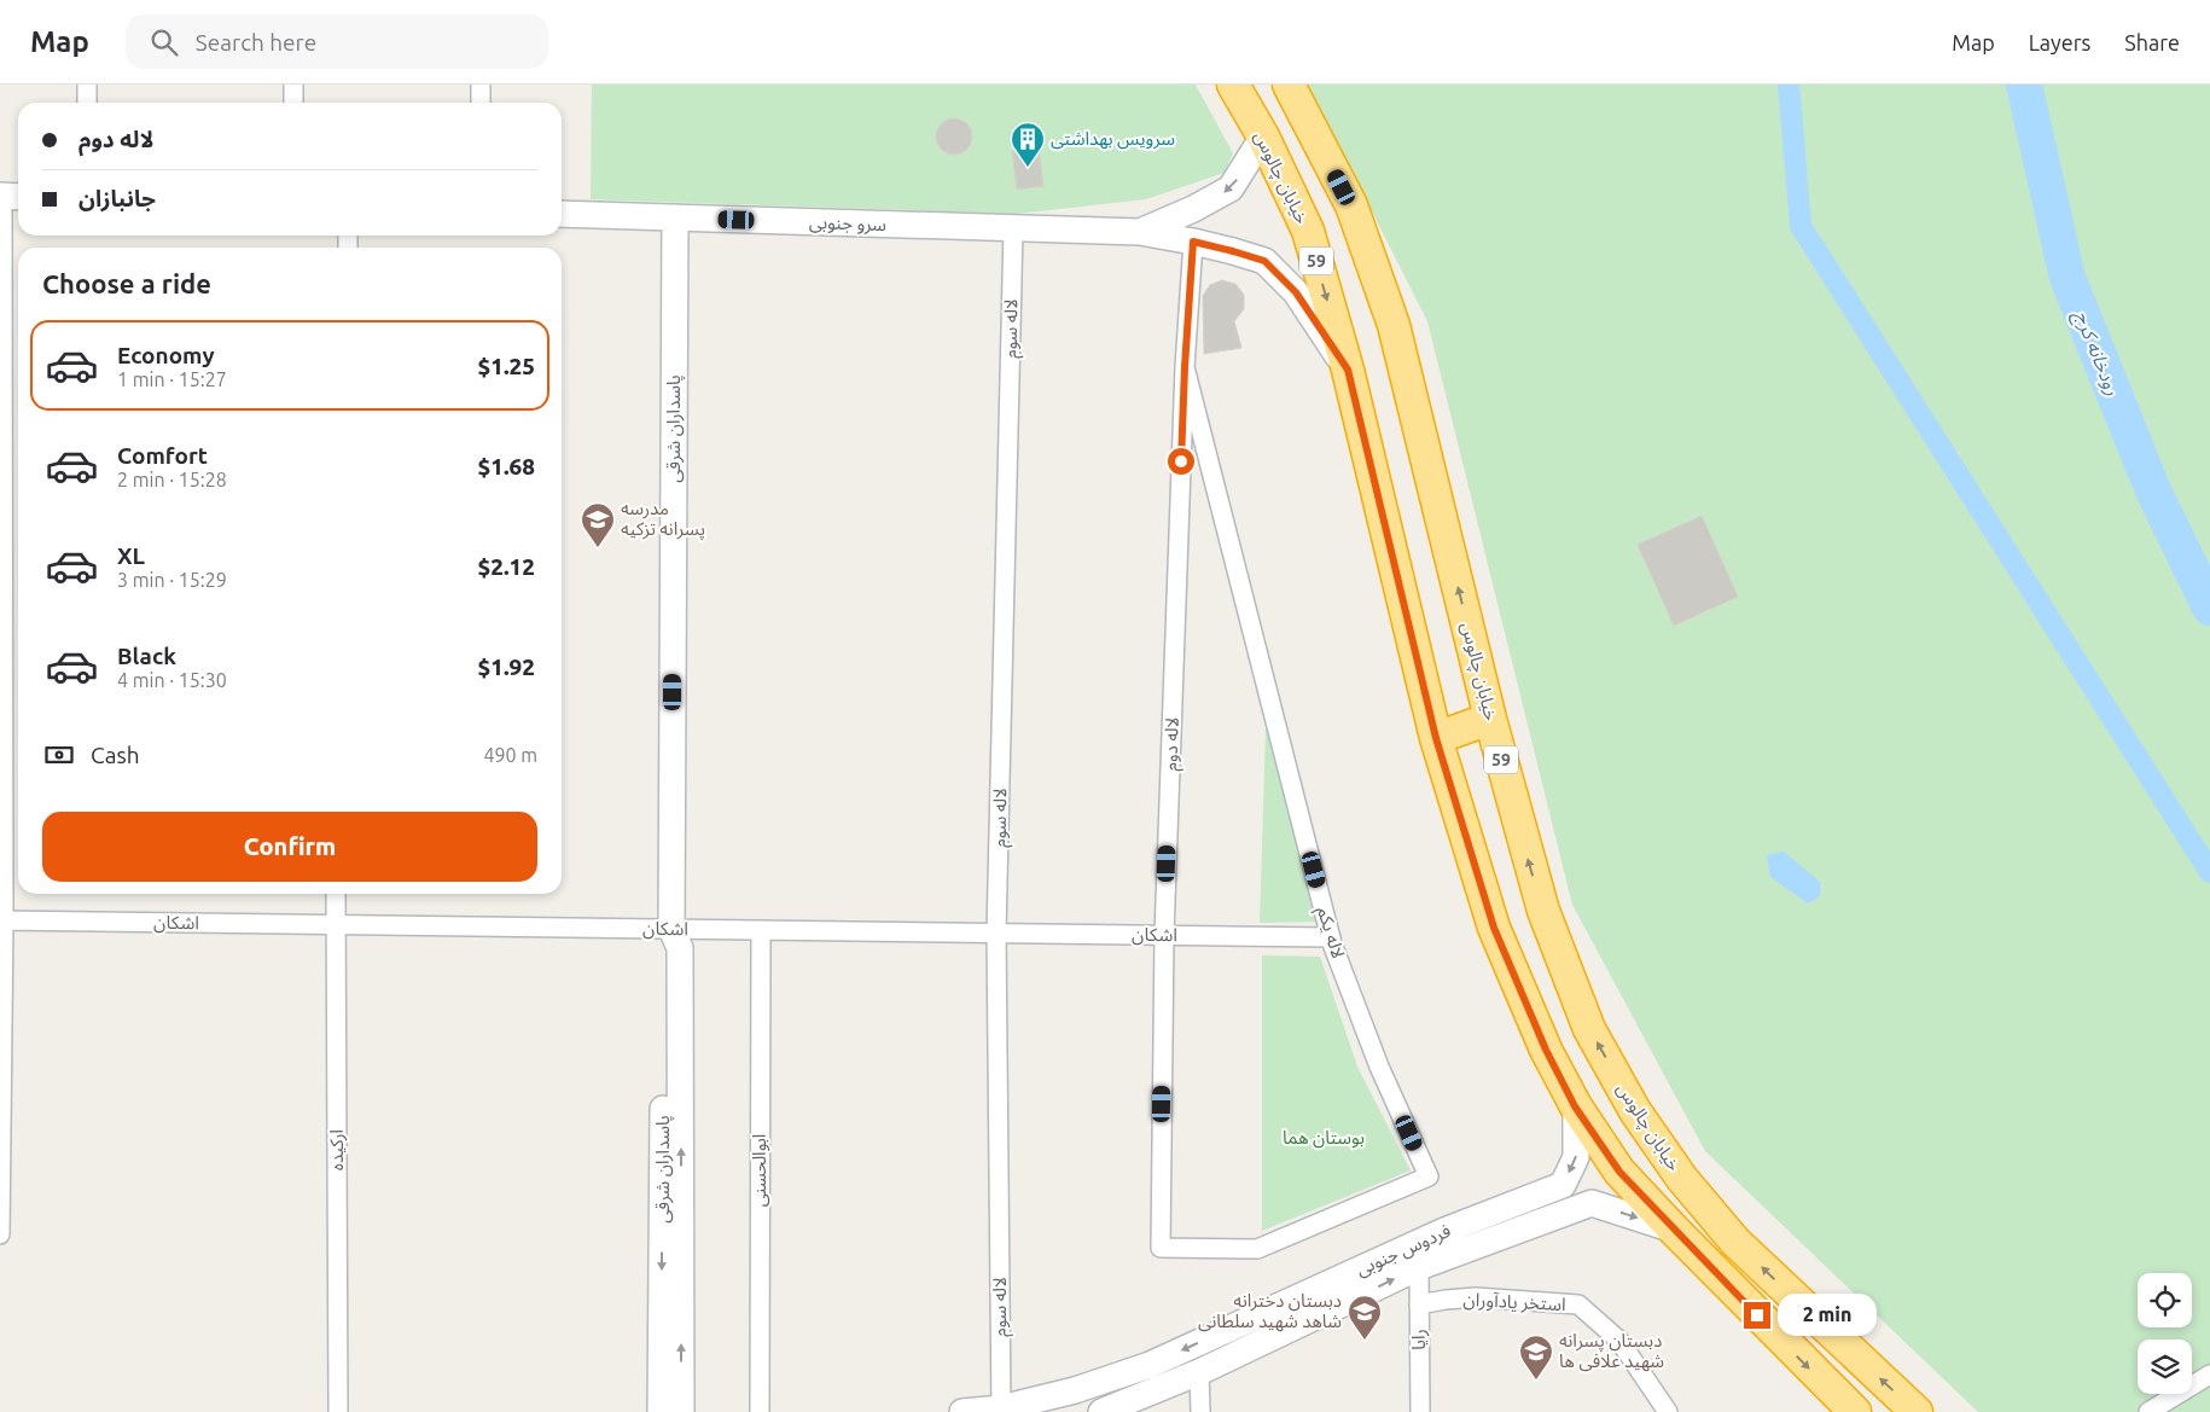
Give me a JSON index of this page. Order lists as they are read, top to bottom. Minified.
{"streets":{"highway":["خیابان چالوس","59"],"street":["سرو جنوبی","لاله سوم","پاسداران شرقی","لاله دوم","اشکان","لاله یکم","ارکیده","ابوالحسنی","فردوس جنوبی","استخر یادآوران","رایا"]},"crossings":[["خیابان چالوس","سرو جنوبی"],["خیابان چالوس","59"],["سرو جنوبی","لاله سوم"],["سرو جنوبی","پاسداران شرقی"],["سرو جنوبی","لاله دوم"],["59","فردوس جنوبی"],["لاله سوم","اشکان"],["لاله سوم","فردوس جنوبی"],["پاسداران شرقی","اشکان"],["لاله دوم","اشکان"],["لاله دوم","لاله یکم"],["اشکان","لاله یکم"],["اشکان","ارکیده"],["اشکان","ابوالحسنی"],["فردوس جنوبی","رایا"],["استخر یادآوران","رایا"]],"water":["رودخانه کرج"],"parks":["بوستان هما"],"places":{"building":["سرویس بهداشتی"],"school or university":["مدرسه پسرانه تزکیه","دبستان دخترانه شاهد شهید سلطانی","دبستان پسرانه شهید علافی ها"]},"page":{"header":"Map","search":"Search here","nav":["Map","Layers","Share"],"banner":["لاله دوم","جانبازان"],"heading":"Choose a ride","list":[{"name":"Economy","note":"1 min · 15:27","value":"$1.25"},{"name":"Comfort","note":"2 min · 15:28","value":"$1.68"},{"name":"XL","note":"3 min · 15:29","value":"$2.12"},{"name":"Black","note":"4 min · 15:30","value":"$1.92"}],"pay":["Cash","490 m"],"buttons":"Confirm","bubble":"2 min"}}
